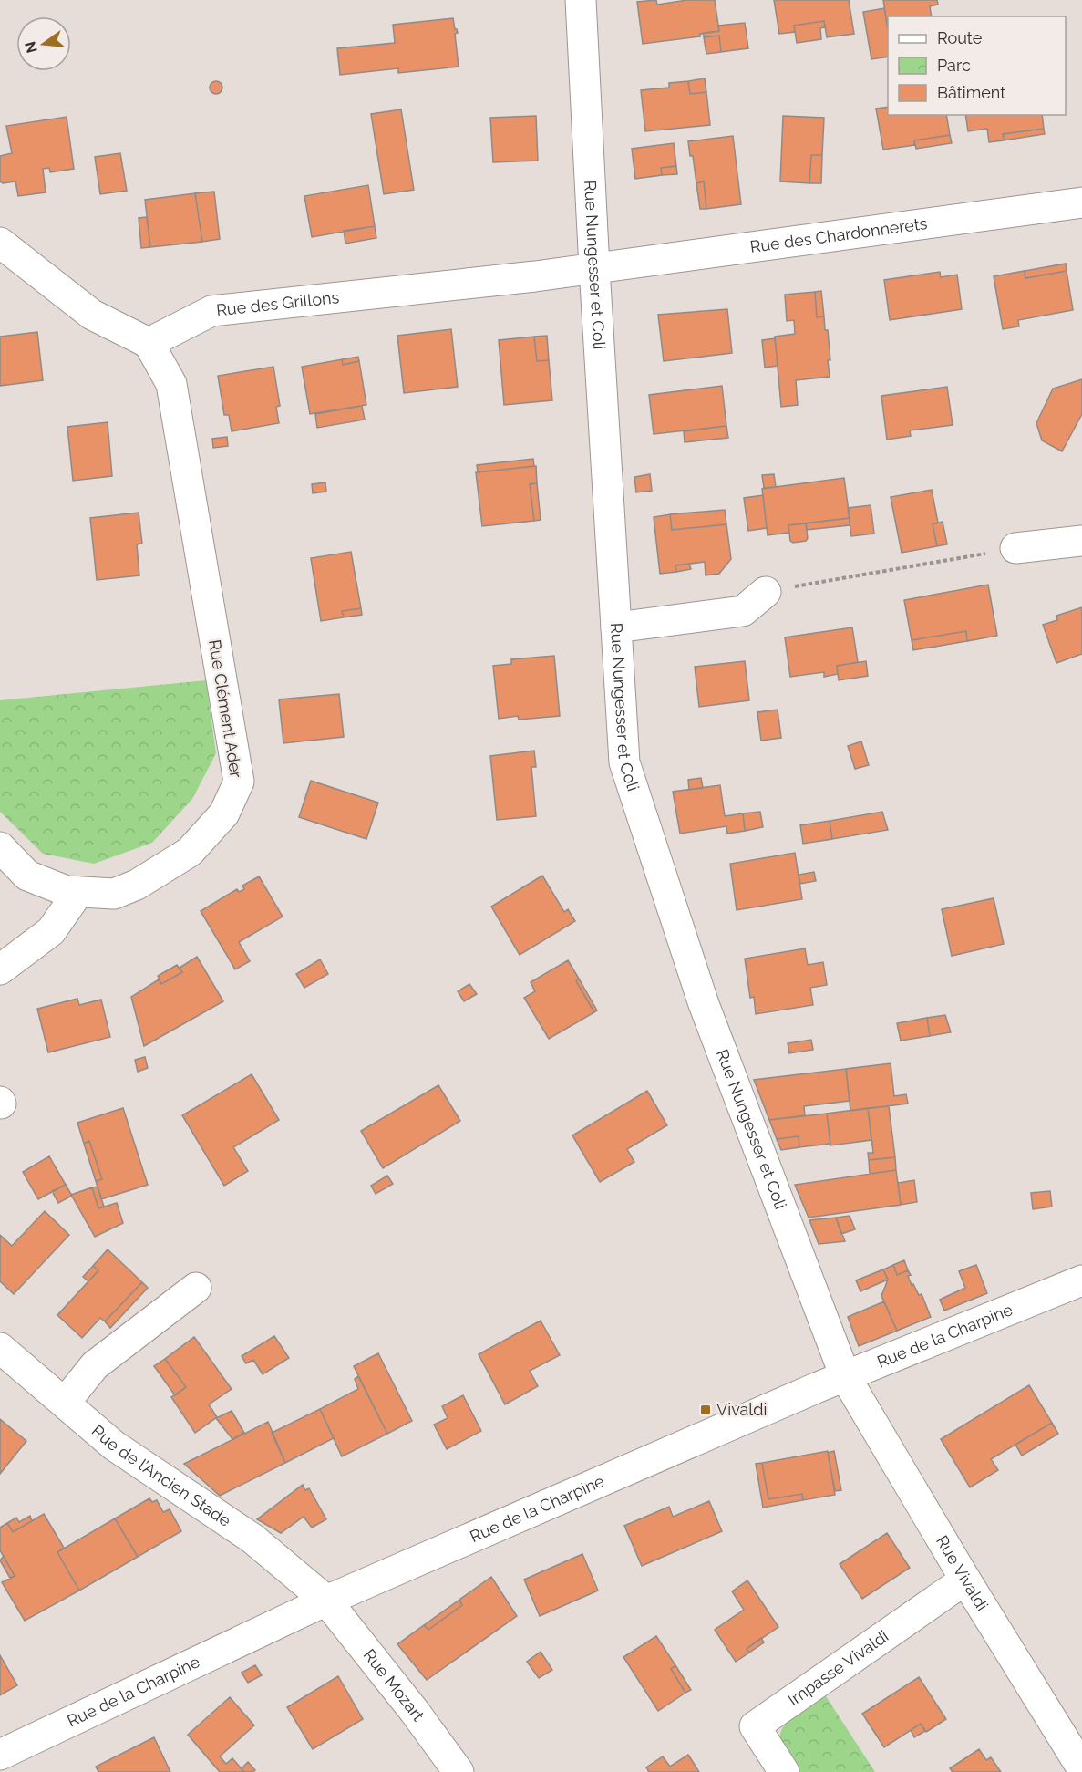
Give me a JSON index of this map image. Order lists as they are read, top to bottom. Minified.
{"streets":{"street":["Rue des Chardonnerets","Rue Nungesser et Coli","Rue des Grillons","Rue Clément Ader","Rue de la Charpine","Rue de l’Ancien Stade","Rue Vivaldi","Impasse Vivaldi","Rue Mozart"]},"crossings":[["Rue des Chardonnerets","Rue Nungesser et Coli"],["Rue des Chardonnerets","Rue des Grillons"],["Rue Nungesser et Coli","Rue des Grillons"],["Rue Nungesser et Coli","Rue de la Charpine"],["Rue Nungesser et Coli","Rue Vivaldi"],["Rue des Grillons","Rue Clément Ader"],["Rue de la Charpine","Rue de l’Ancien Stade"],["Rue de la Charpine","Rue Vivaldi"],["Rue de la Charpine","Rue Mozart"],["Rue de l’Ancien Stade","Rue Mozart"],["Rue Vivaldi","Impasse Vivaldi"]],"places":{"transit":["Vivaldi"]},"legend":["Route","Parc","Bâtiment"],"north":"left"}
